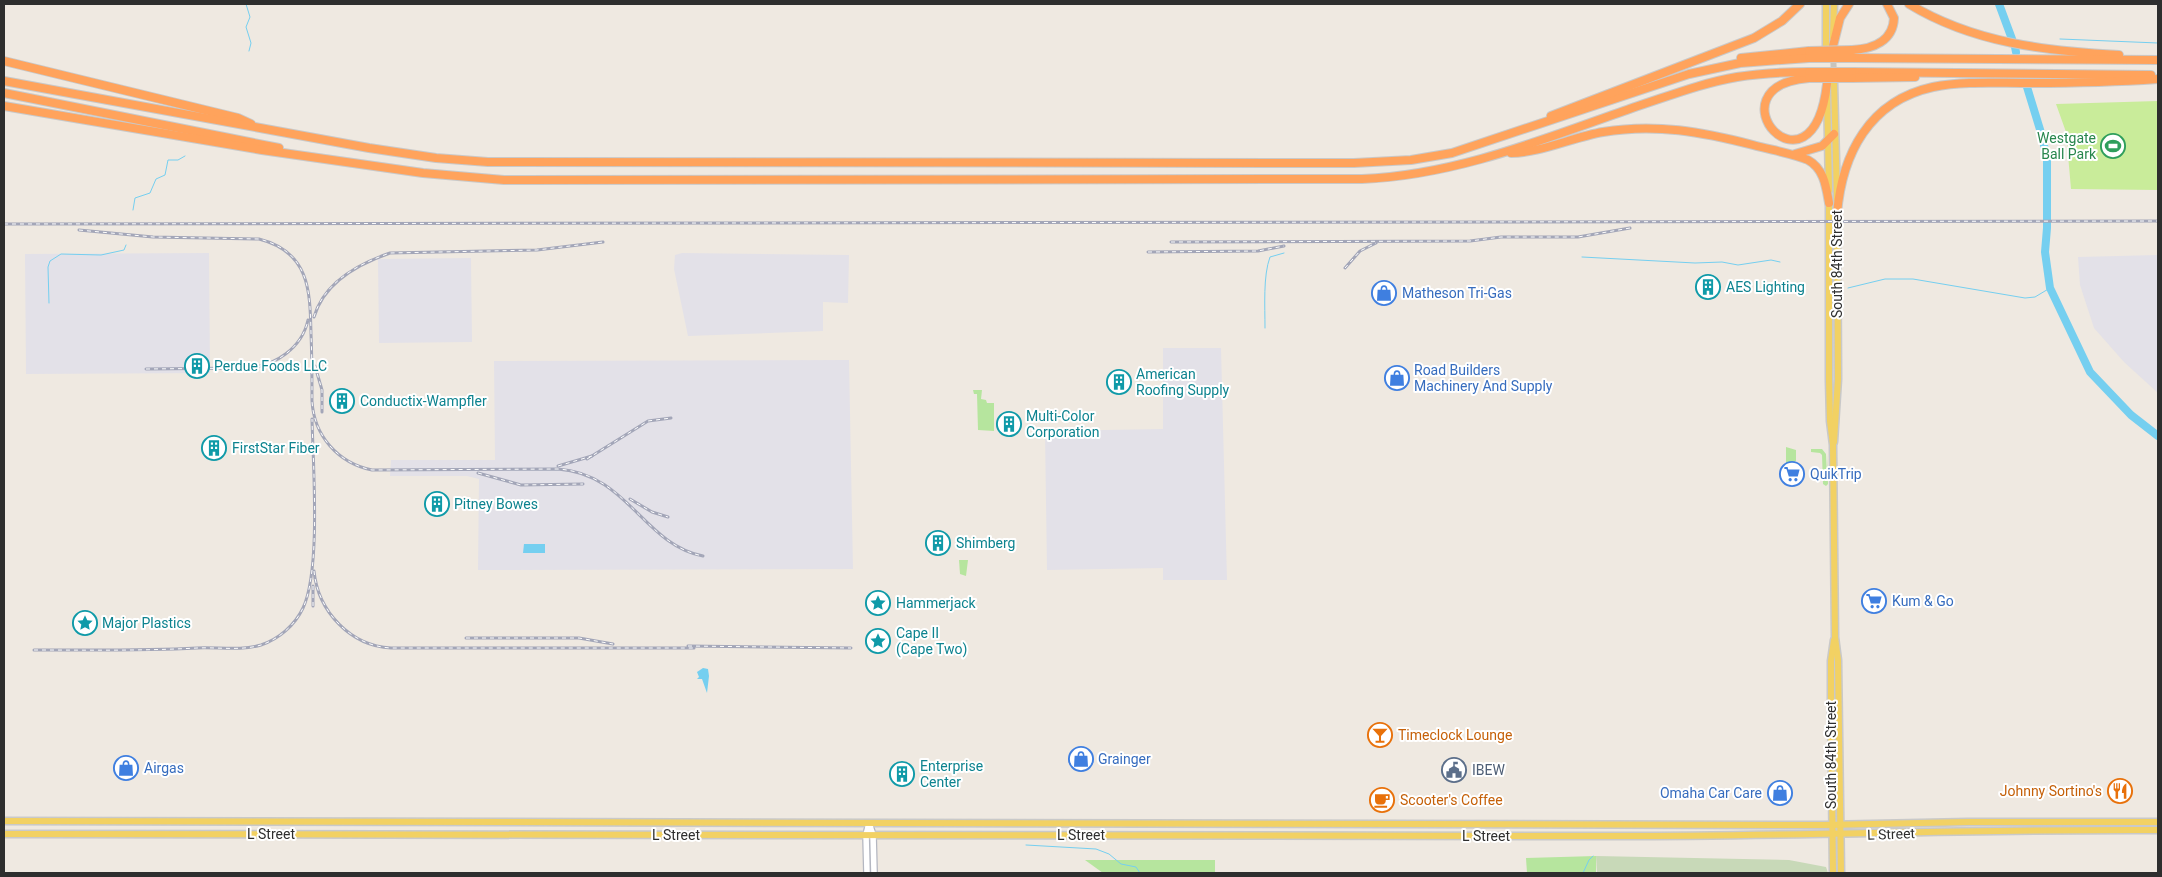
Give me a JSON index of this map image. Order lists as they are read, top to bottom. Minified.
{"streets":{"main road":["South 84th Street","L Street"]},"crossings":[["South 84th Street","L Street"]],"places":{"sports":["Westgate Ball Park"],"building":["AES Lighting","Perdue Foods LLC","American Roofing Supply","Conductix-Wampfler","Multi-Color Corporation","FirstStar Fiber","Pitney Bowes","Shimberg","Enterprise Center"],"shop":["Matheson Tri-Gas","Road Builders Machinery And Supply","Grainger","Airgas","Omaha Car Care"],"supermarket":["QuikTrip","Kum & Go"],"place":["Hammerjack","Major Plastics","Cape II (Cape Two)"],"bar":["Timeclock Lounge"],"public building":["IBEW"],"restaurant":["Johnny Sortino's"],"cafe":["Scooter's Coffee"]}}
